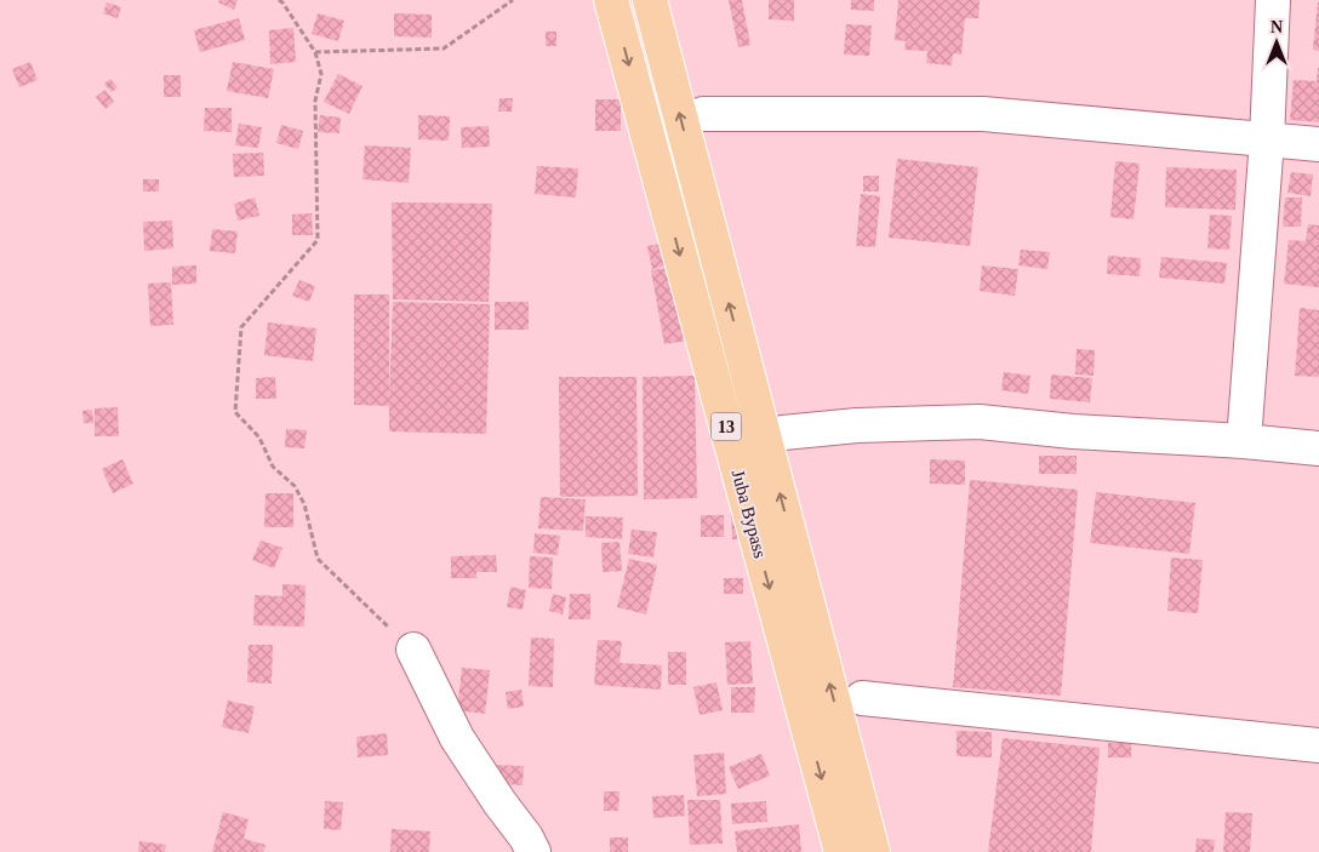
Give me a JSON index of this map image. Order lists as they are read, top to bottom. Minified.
{"streets":{"main road":["13","Juba Bypass"]},"north":"top"}
